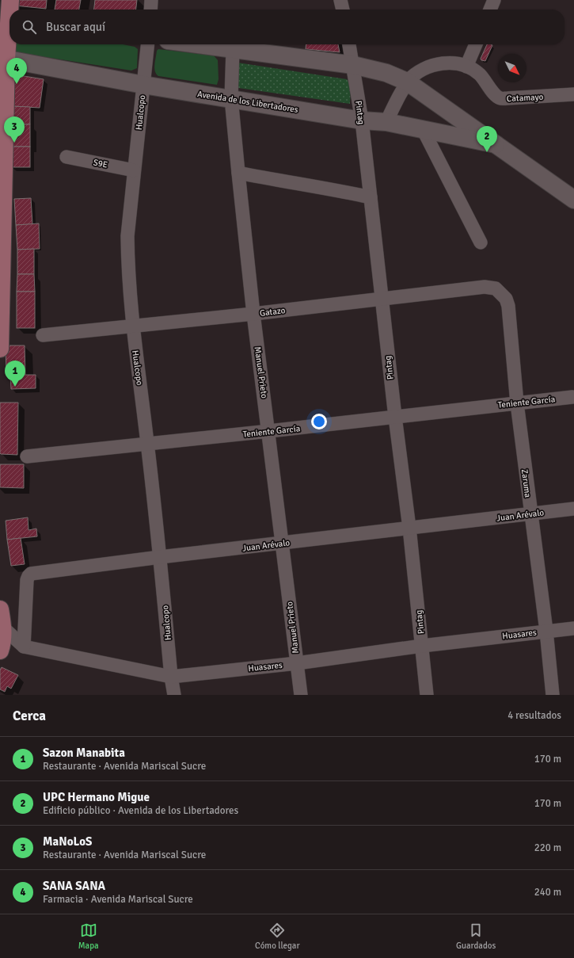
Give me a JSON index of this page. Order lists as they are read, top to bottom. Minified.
{"streets":{"street":["Catamayo","Avenida de los Libertadores","Hualcopo","Pintag","S9E","Gatazo","Manuel Prieto","Teniente García","Zaruma","Juan Arévalo","Huasares"]},"crossings":[["Catamayo","Avenida de los Libertadores"],["Avenida de los Libertadores","Hualcopo"],["Avenida de los Libertadores","Pintag"],["Avenida de los Libertadores","Manuel Prieto"],["Hualcopo","S9E"],["Hualcopo","Gatazo"],["Hualcopo","Teniente García"],["Hualcopo","Juan Arévalo"],["Hualcopo","Huasares"],["Pintag","Gatazo"],["Pintag","Teniente García"],["Pintag","Juan Arévalo"],["Pintag","Huasares"],["Gatazo","Manuel Prieto"],["Gatazo","Zaruma"],["Manuel Prieto","Teniente García"],["Manuel Prieto","Juan Arévalo"],["Manuel Prieto","Huasares"],["Teniente García","Zaruma"],["Zaruma","Juan Arévalo"],["Zaruma","Huasares"],["Juan Arévalo","Huasares"]],"north":"bottom right","page":{"search":"Buscar aquí","pins":["4","3","2","1"],"heading":["Cerca","4 resultados"],"list":[{"mark":"1","name":"Sazon Manabita","note":"Restaurante · Avenida Mariscal Sucre","value":"170 m"},{"mark":"2","name":"UPC Hermano Migue","note":"Edificio público · Avenida de los Libertadores","value":"170 m"},{"mark":"3","name":"MaNoLoS","note":"Restaurante · Avenida Mariscal Sucre","value":"220 m"},{"mark":"4","name":"SANA SANA","note":"Farmacia · Avenida Mariscal Sucre","value":"240 m"}],"nav":["Mapa","Cómo llegar","Guardados"]}}
